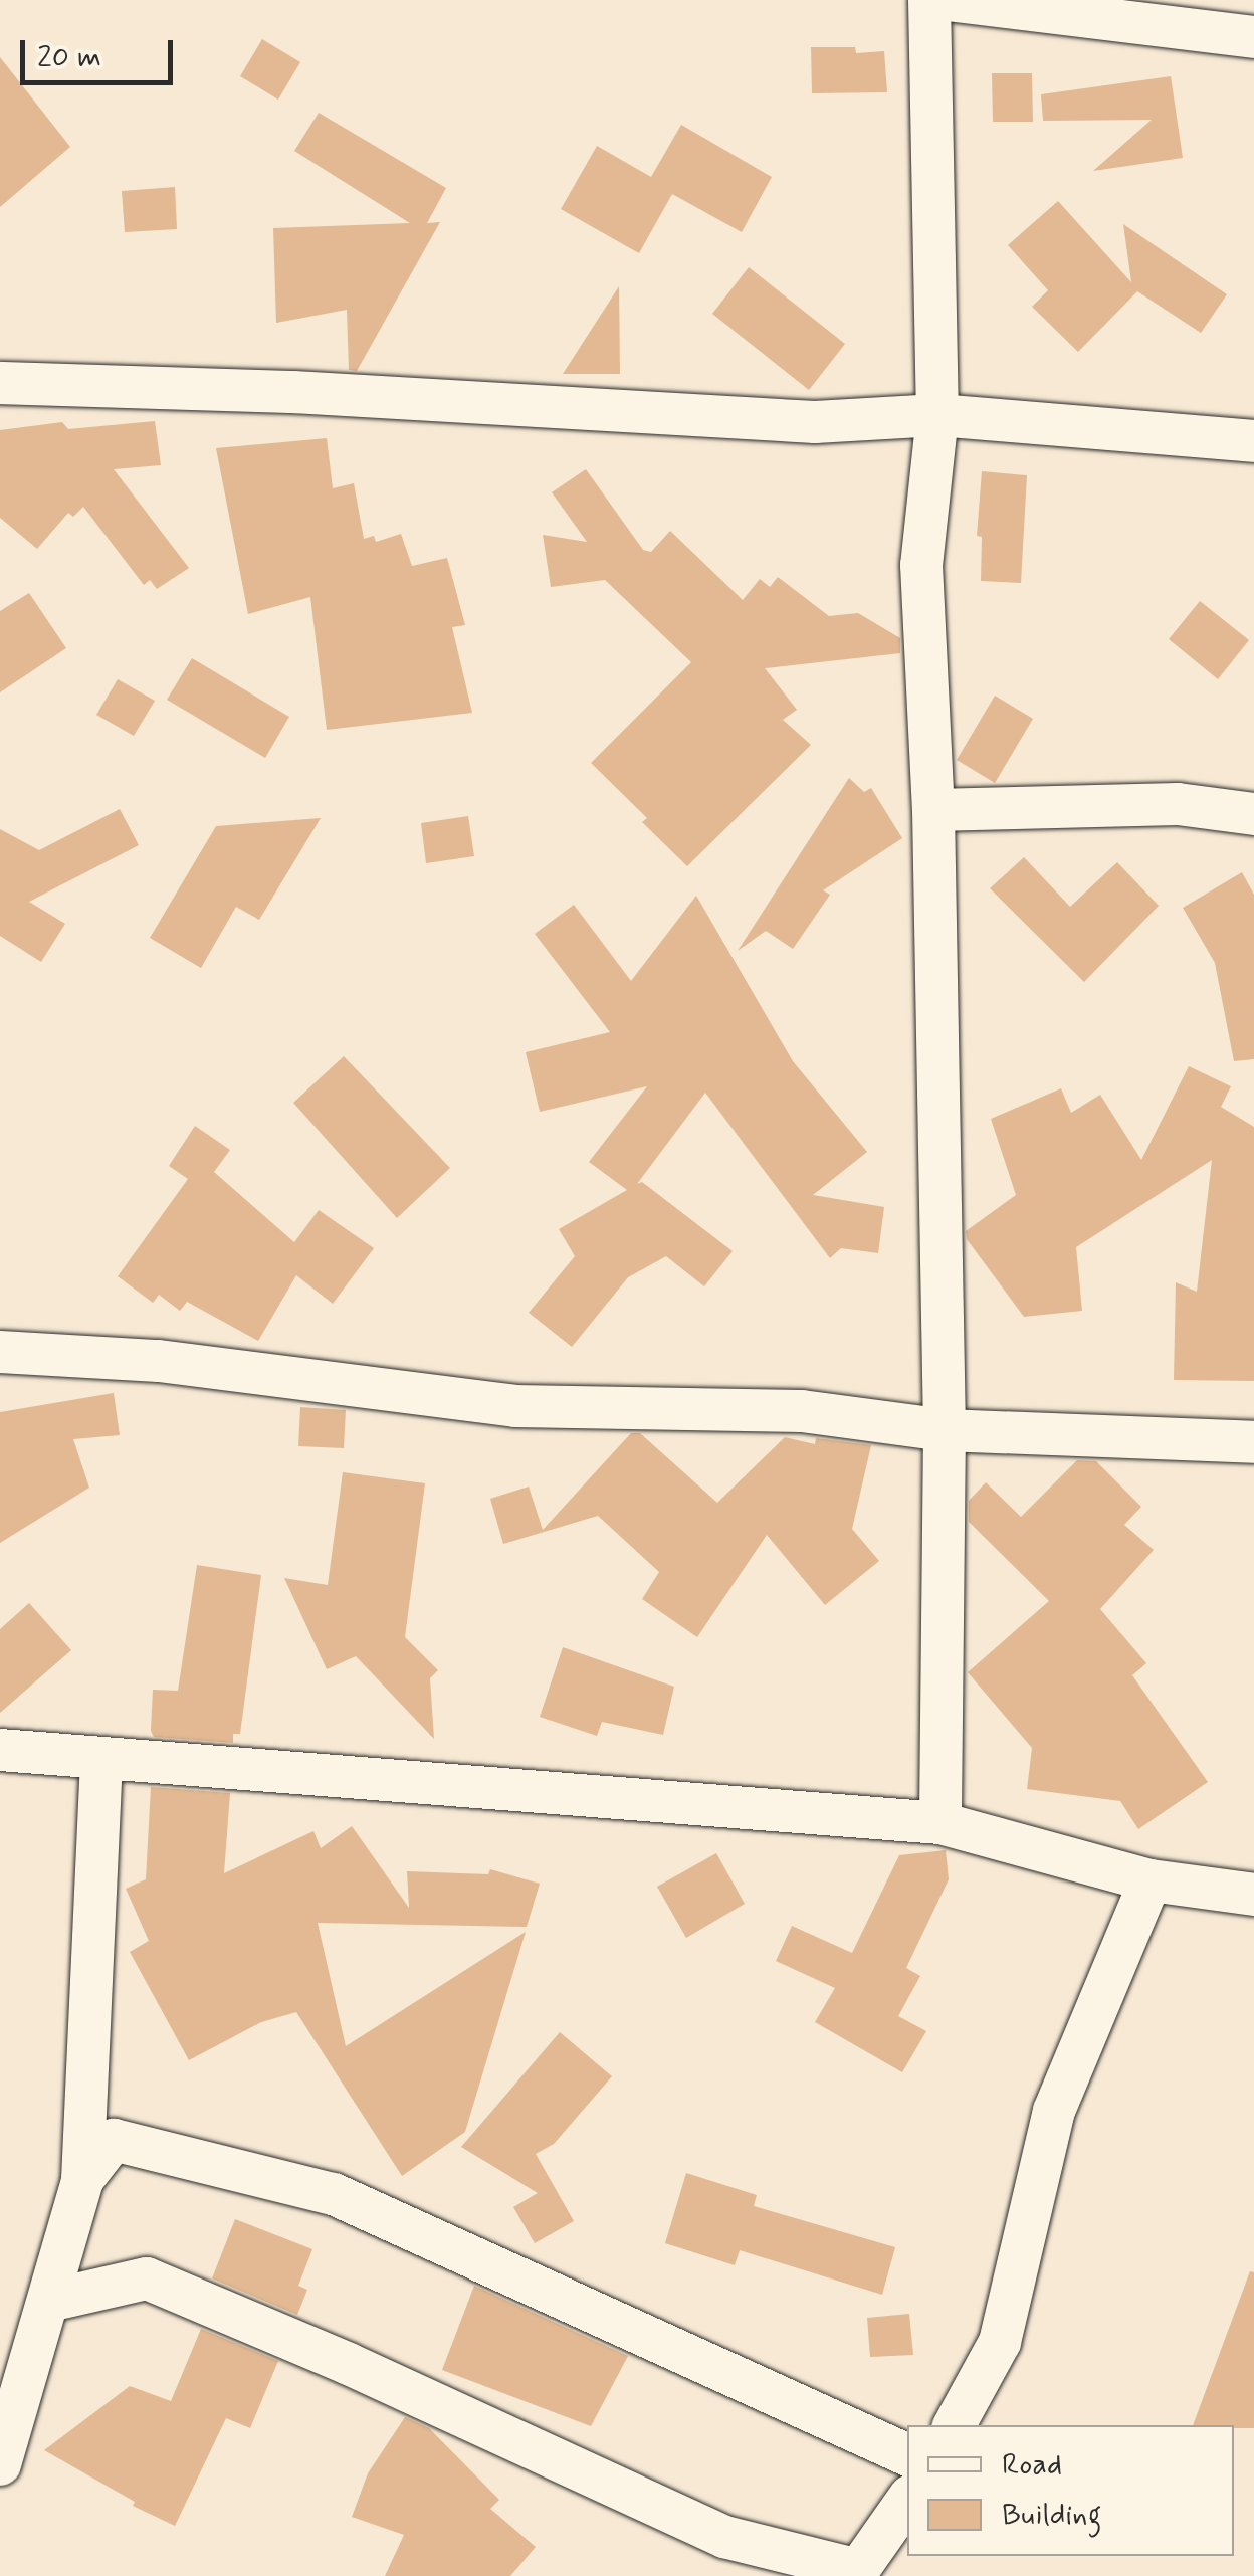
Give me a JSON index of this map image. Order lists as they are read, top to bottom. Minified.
{"legend":["Road","Building"],"scale_bar":"20 m"}
